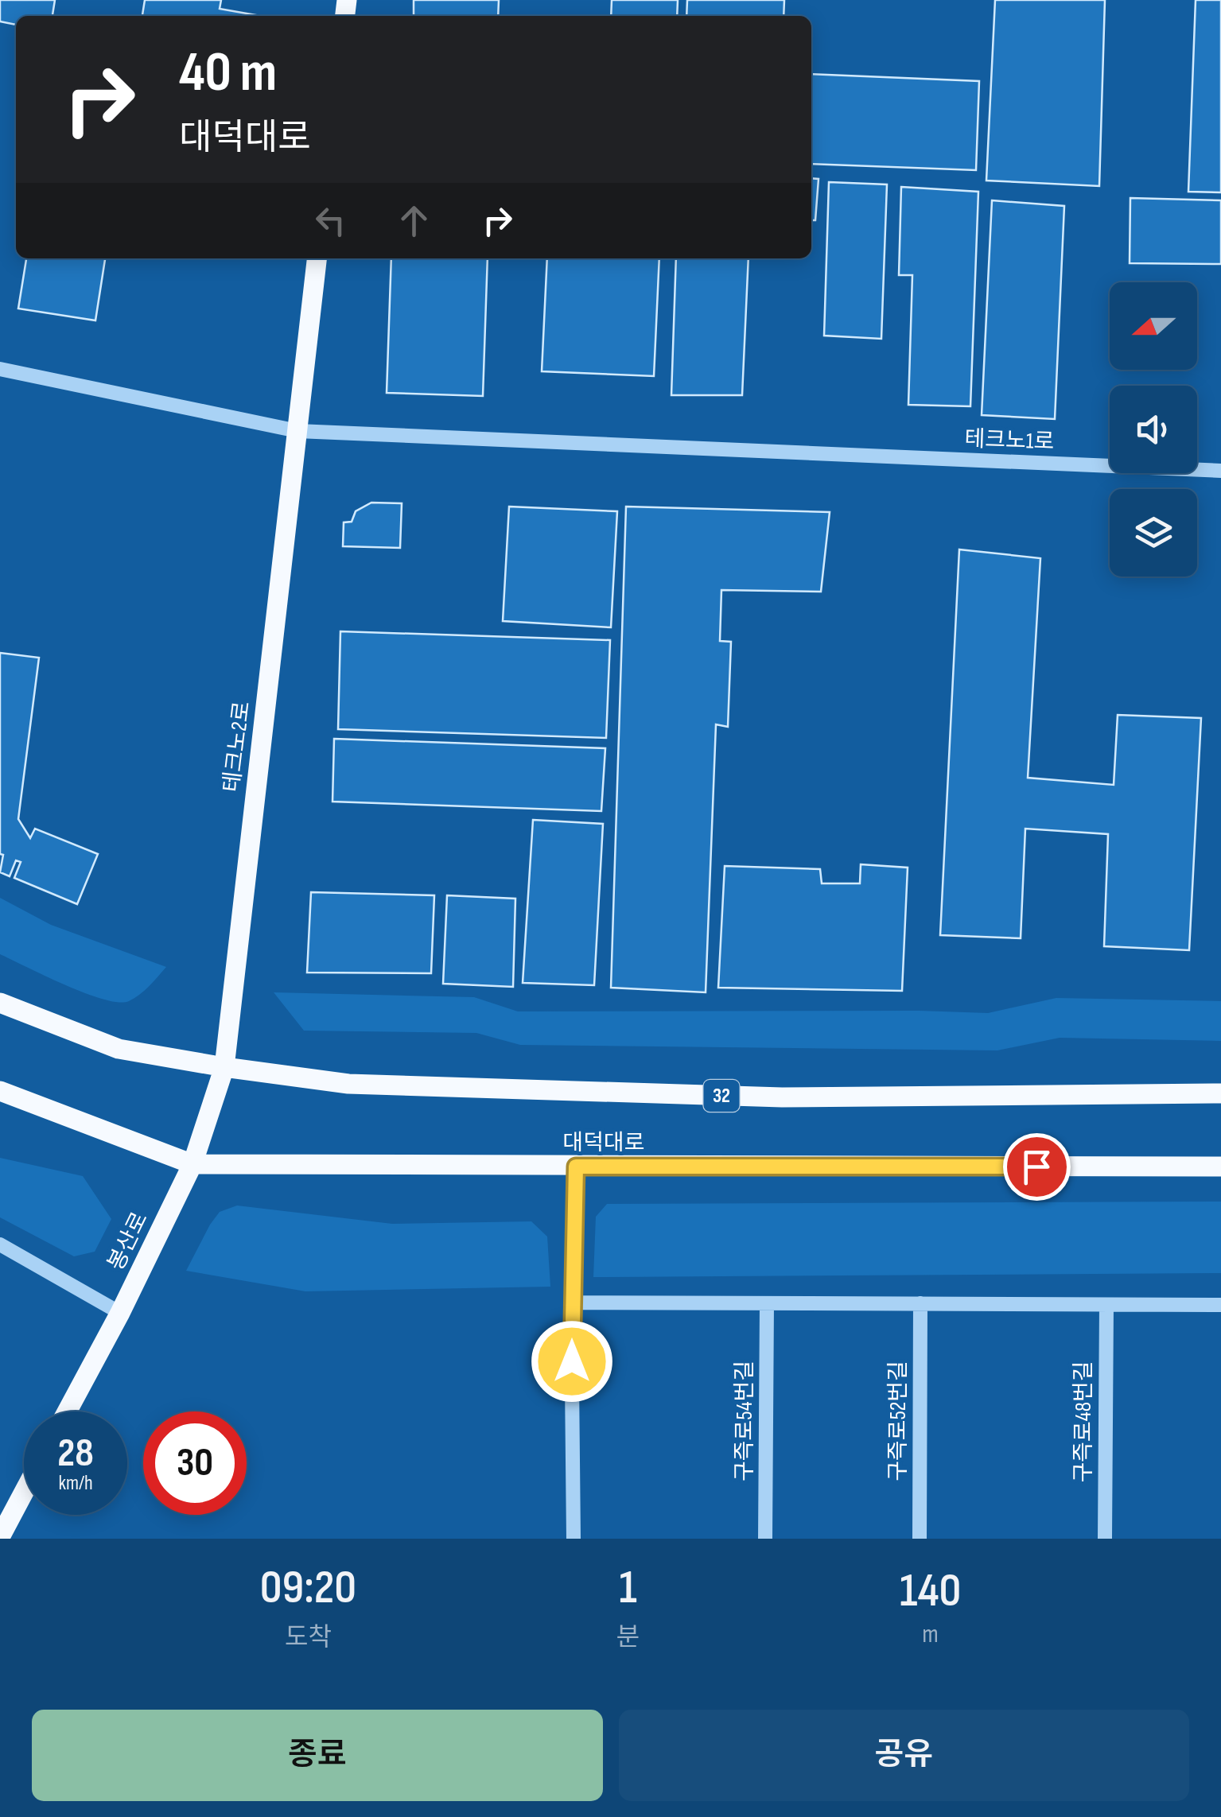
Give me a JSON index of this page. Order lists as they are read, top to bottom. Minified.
{"streets":{"main road":["테크노2로","32","대덕대로","봉산로"],"street":["테크노1로","구즉로54번길","구즉로52번길","구즉로48번길"]},"crossings":[["테크노1로","테크노2로"],["테크노2로","32"],["테크노2로","봉산로"],["32","봉산로"],["대덕대로","봉산로"]],"north":"left","page":{"turn":["40 m","대덕대로"],"speed":"28 km/h","limit":"30","eta":["09:20","도착","1","분","140","m"],"buttons":["종료","공유"]}}
